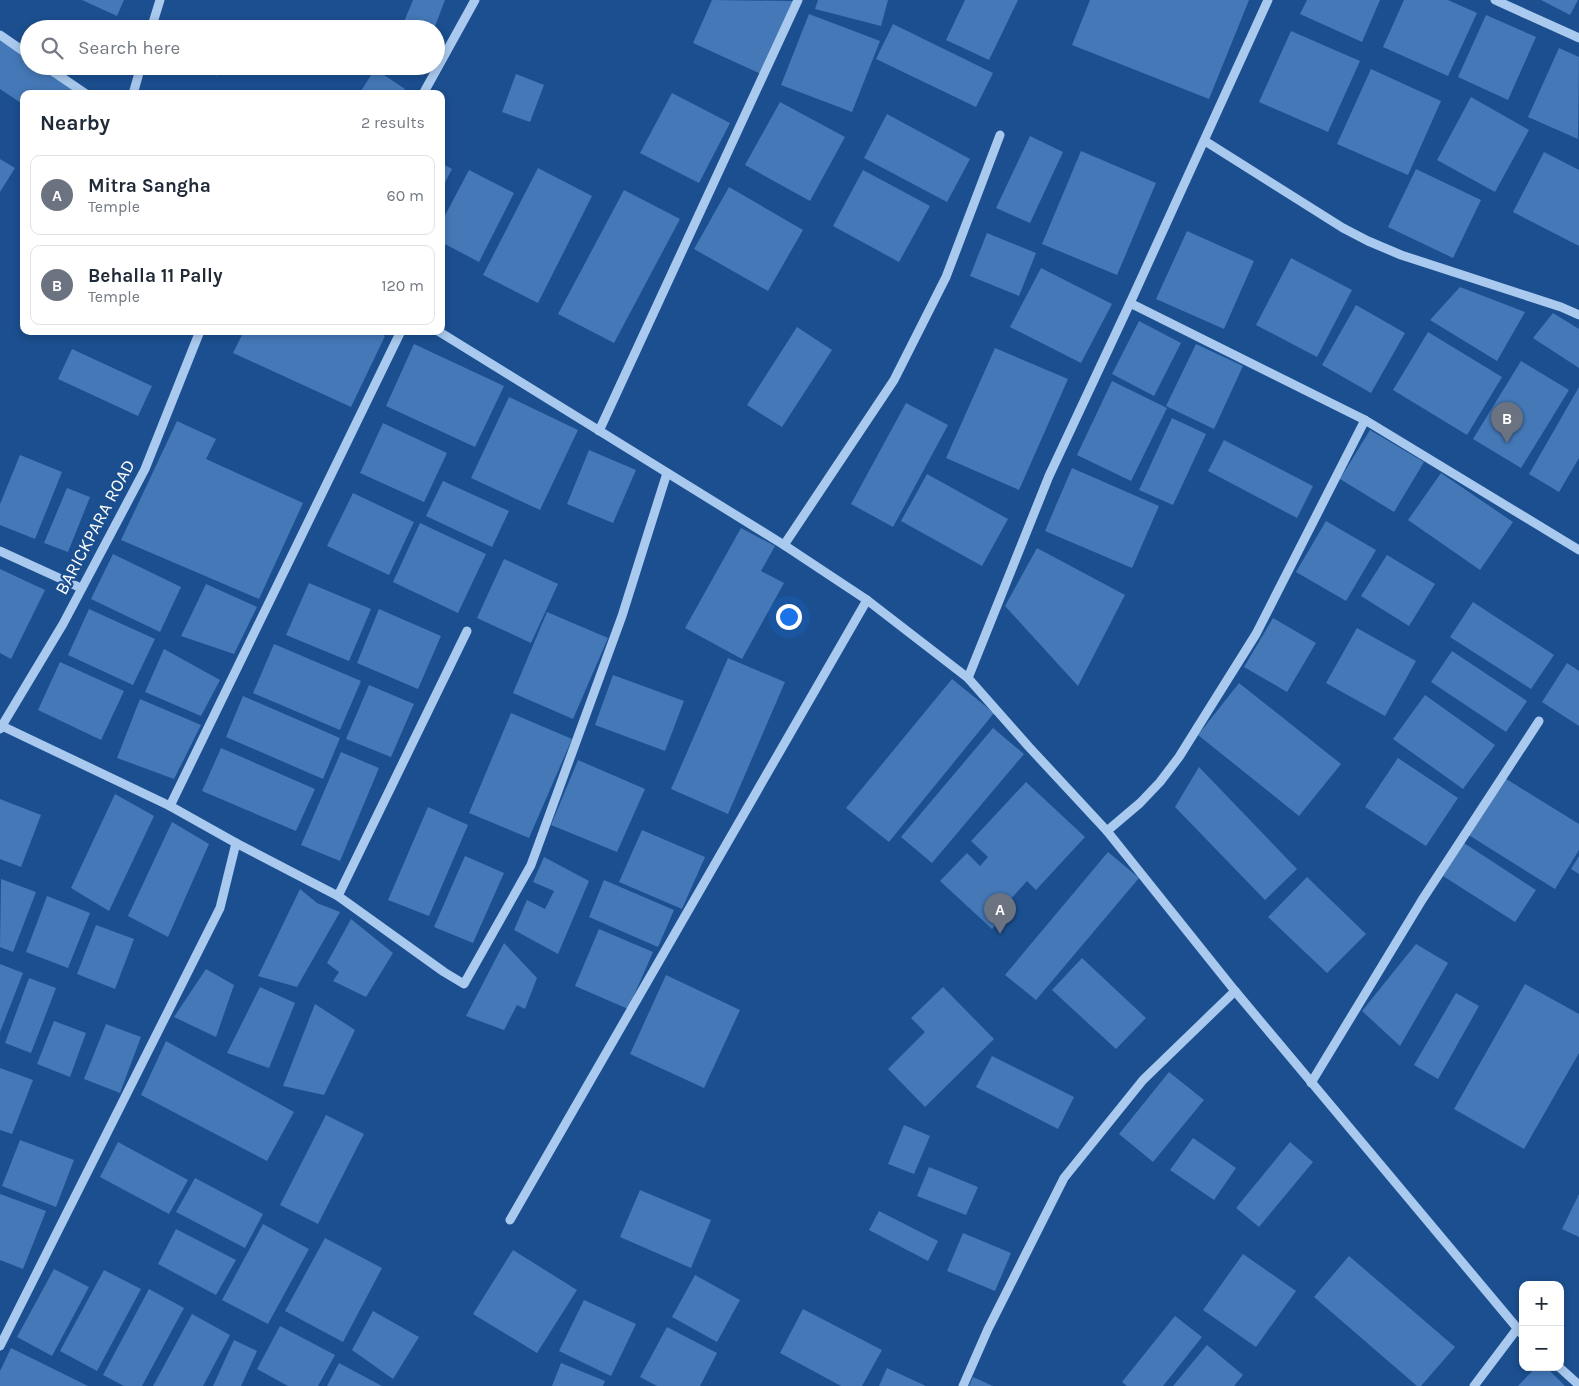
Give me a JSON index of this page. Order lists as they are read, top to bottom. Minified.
{"streets":{"street":["BARICKPARA ROAD"]},"page":{"search":"Search here","heading":["Nearby","2 results"],"list":[{"mark":"A","name":"Mitra Sangha","note":"Temple","value":"60 m"},{"mark":"B","name":"Behalla 11 Pally","note":"Temple","value":"120 m"}],"pins":["B","A"],"map_buttons":["+","−"]}}
